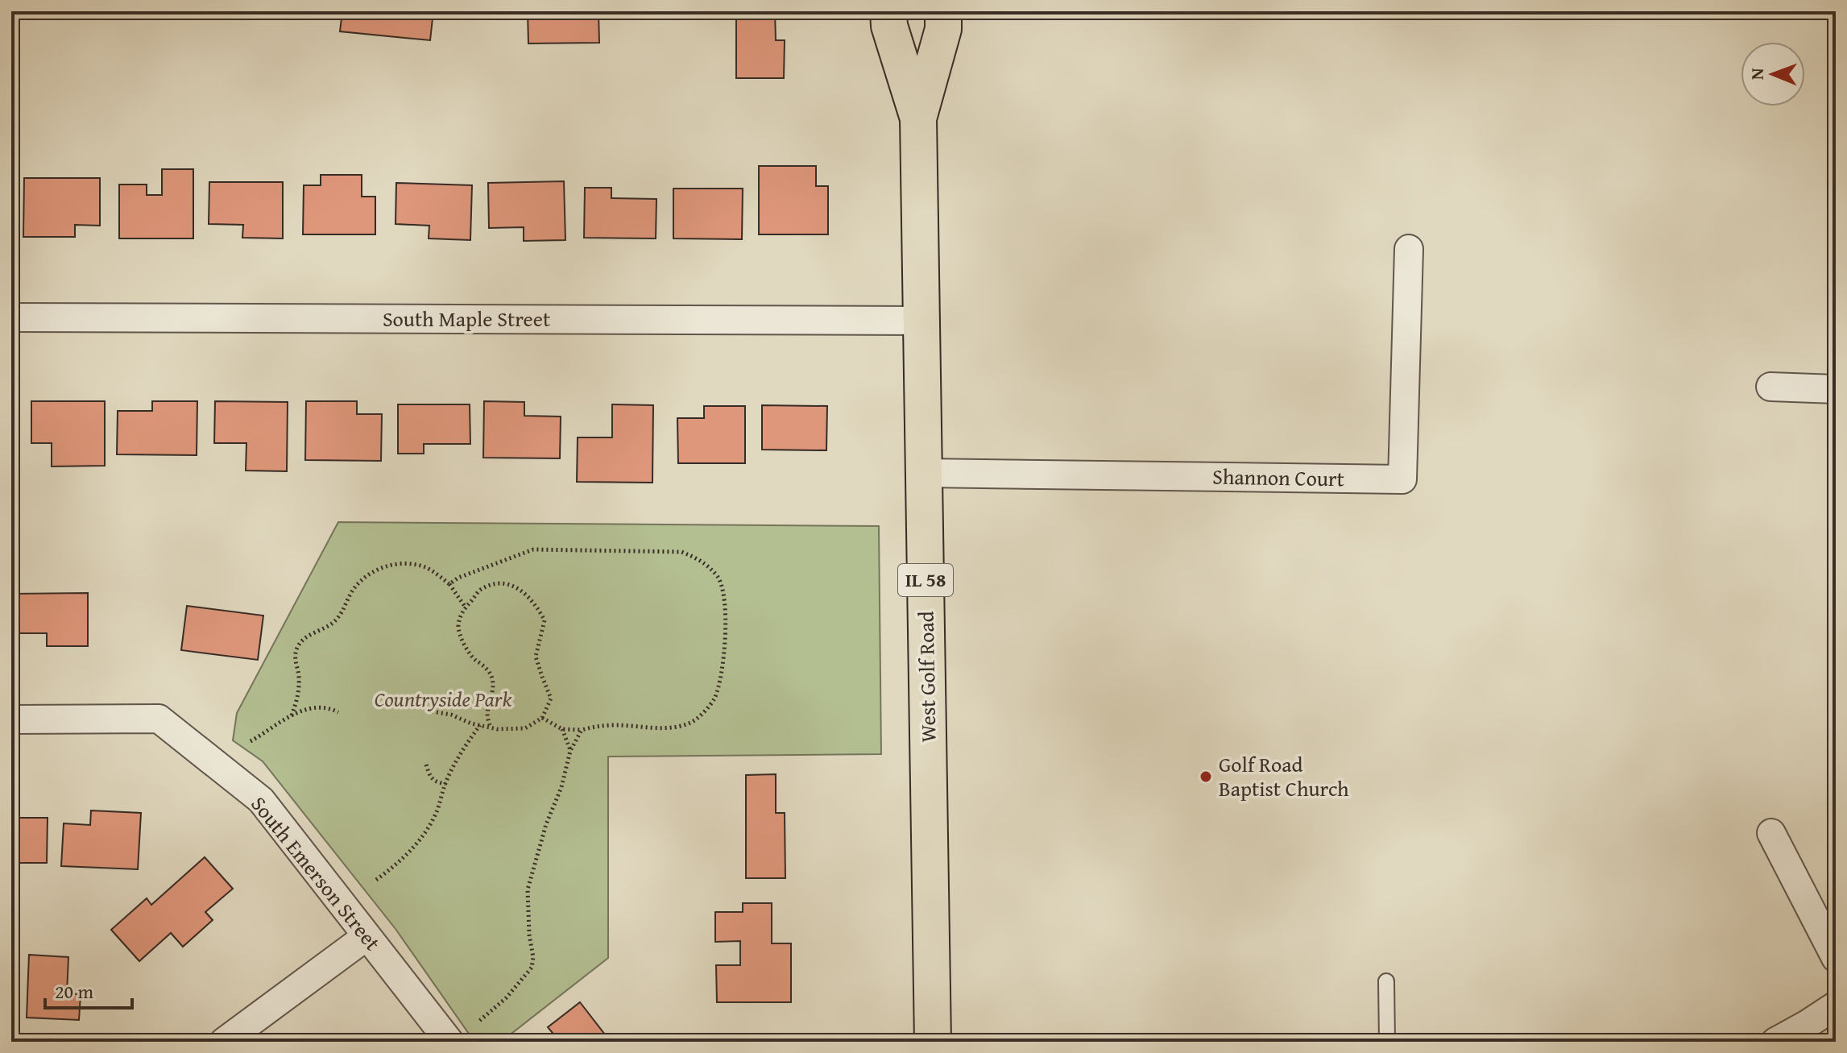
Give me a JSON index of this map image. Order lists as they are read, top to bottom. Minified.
{"streets":{"main road":["IL 58","West Golf Road"],"street":["South Maple Street","Shannon Court","South Emerson Street"]},"crossings":[["South Maple Street","West Golf Road"],["Shannon Court","West Golf Road"]],"parks":["Countryside Park"],"places":["Golf Road Baptist Church"],"scale_bar":"20 m","north":"left"}
